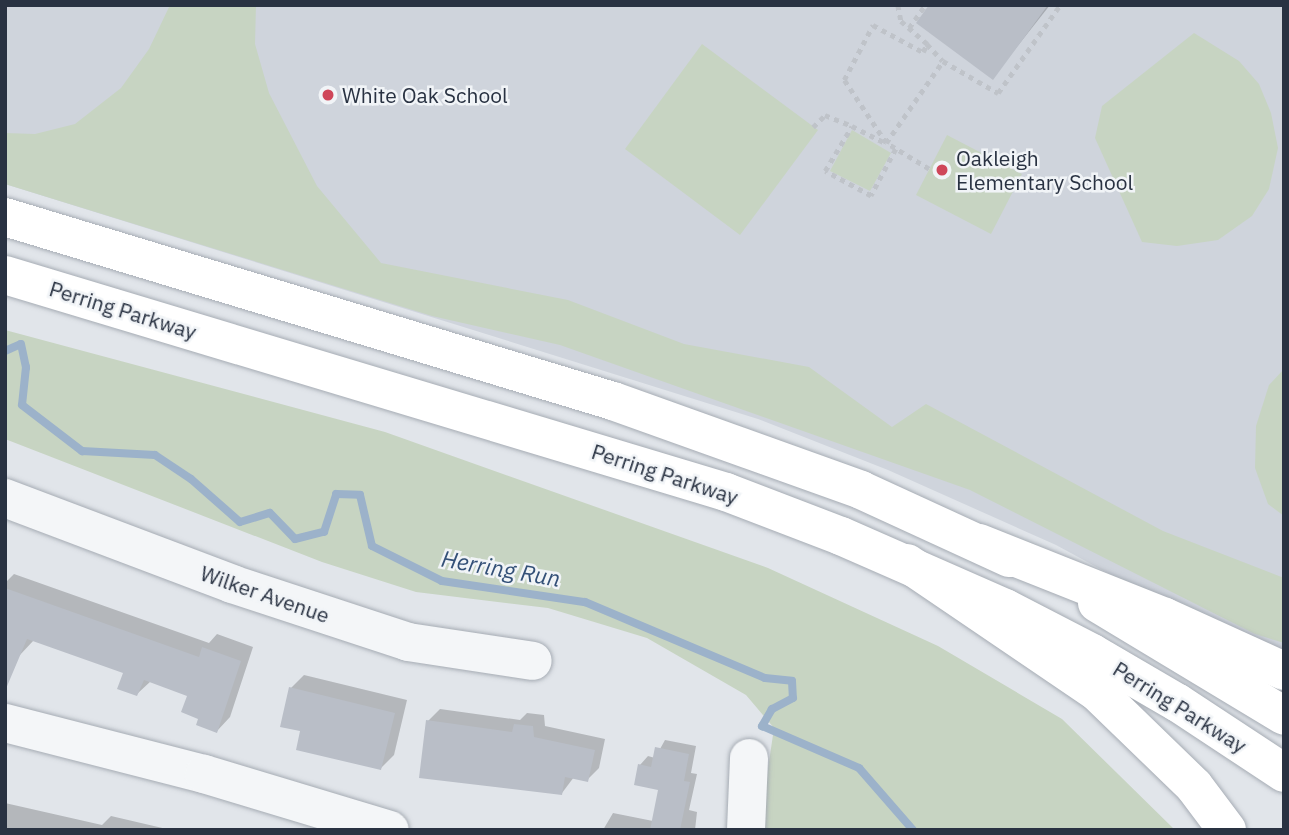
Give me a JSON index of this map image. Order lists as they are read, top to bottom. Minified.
{"streets":{"main road":["Perring Parkway"],"street":["Wilker Avenue"]},"water":["Herring Run"],"places":["White Oak School","Oakleigh Elementary School"]}
